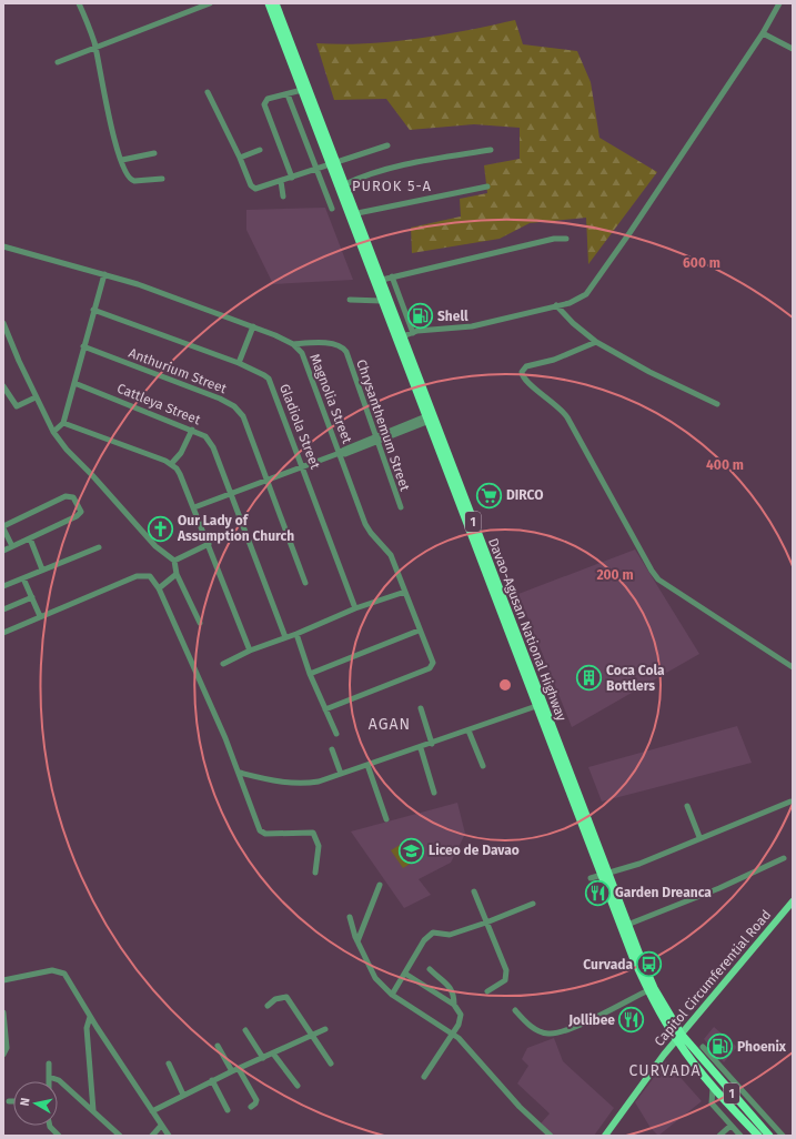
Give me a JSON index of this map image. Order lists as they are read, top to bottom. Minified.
{"streets":{"highway":["1","Davao-Agusan National Highway"],"main road":["Capitol Circumferential Road"],"street":["Anthurium Street","Magnolia Street","Cattleya Street","Chrysanthemum Street","Gladiola Street"]},"crossings":[["Magnolia Street","Chrysanthemum Street"],["Davao-Agusan National Highway","Capitol Circumferential Road"]],"districts":["PUROK 5-A","AGAN","CURVADA"],"places":{"fuel station":["Shell","Phoenix"],"supermarket":["DIRCO"],"church":["Our Lady of Assumption Church"],"building":["Coca Cola Bottlers"],"school or university":["Liceo de Davao"],"restaurant":["Garden Dreanca","Jollibee"],"bus stop":["Curvada"]},"north":"left","rings":["600 m","400 m","200 m"]}
